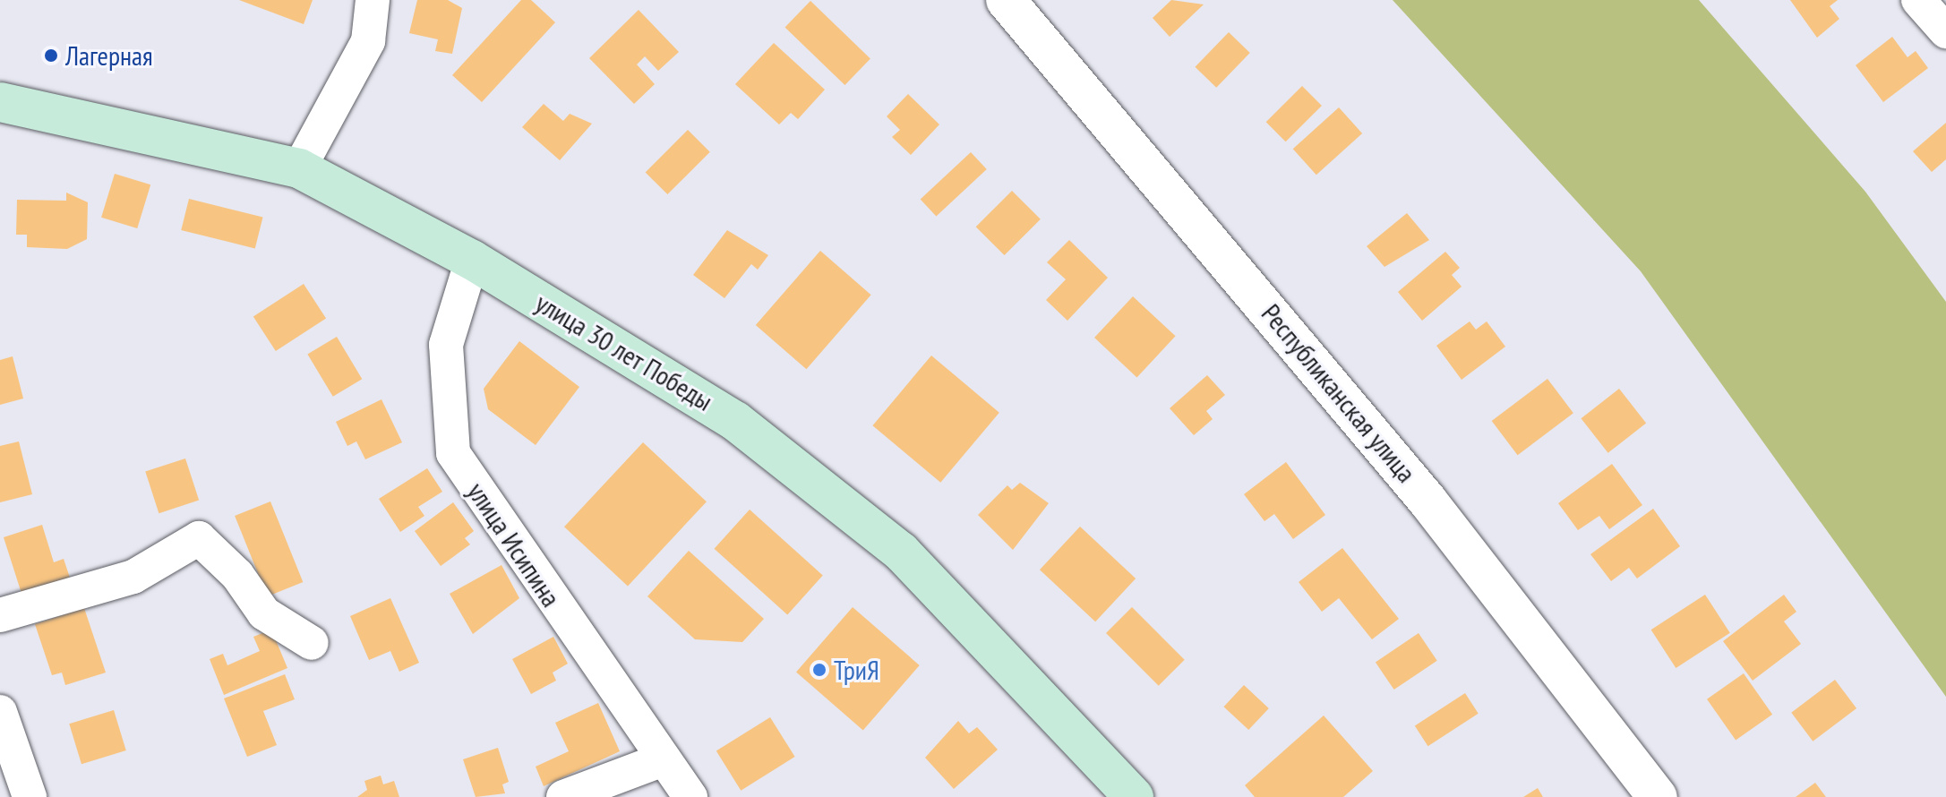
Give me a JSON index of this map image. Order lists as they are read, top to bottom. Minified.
{"streets":{"main road":["улица 30 лет Победы"],"street":["Республиканская улица","улица Исипина"]},"crossings":[["улица 30 лет Победы","улица Исипина"]],"places":["Лагерная","ТриЯ"]}
